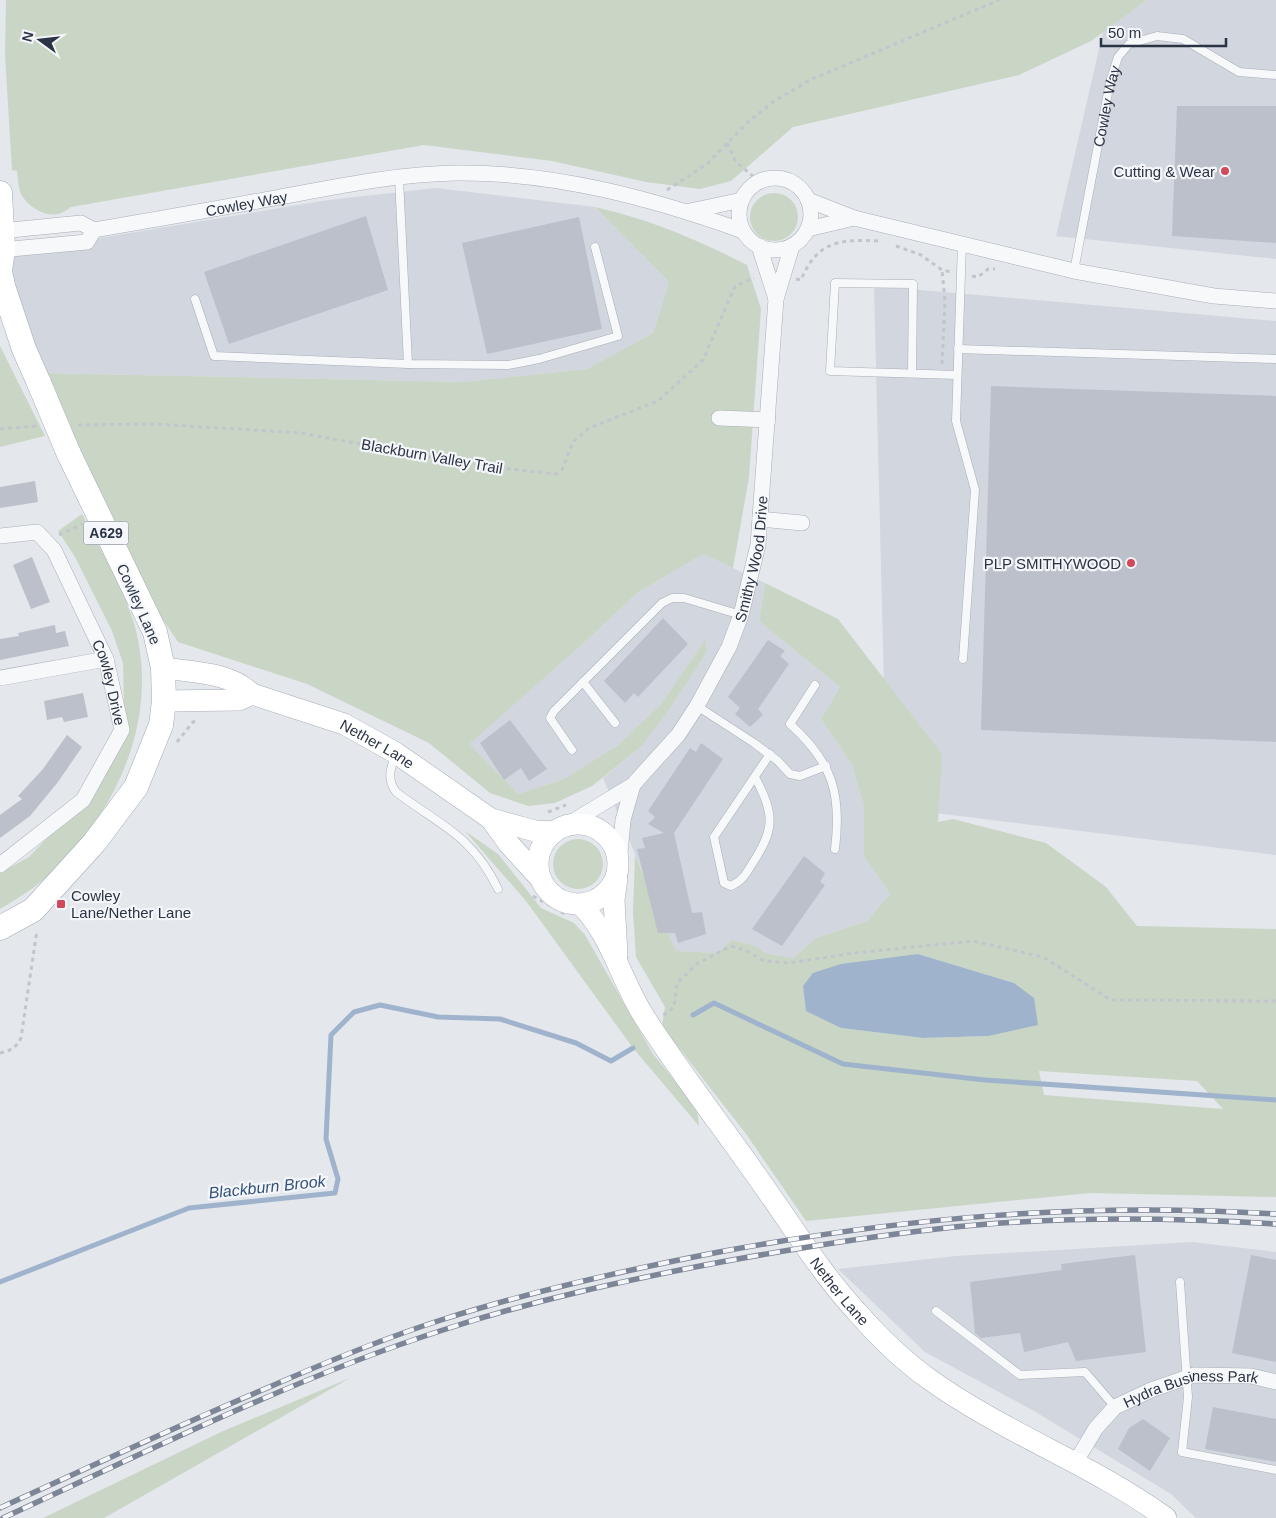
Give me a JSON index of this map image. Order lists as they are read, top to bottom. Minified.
{"streets":{"main road":["A629","Cowley Lane","Nether Lane"],"street":["Cowley Way","Smithy Wood Drive","Cowley Drive","Hydra Business Park"],"path":["Blackburn Valley Trail"]},"crossings":[["Cowley Way","Smithy Wood Drive"],["Cowley Way","Cowley Lane"],["Blackburn Valley Trail","Smithy Wood Drive"],["Smithy Wood Drive","Nether Lane"],["Cowley Lane","Nether Lane"],["Nether Lane","Hydra Business Park"]],"water":["Blackburn Brook"],"places":{"other":["Cutting & Wear","PLP SMITHYWOOD"],"transit":["Cowley Lane/Nether Lane"]},"scale_bar":"50 m","north":"left"}
